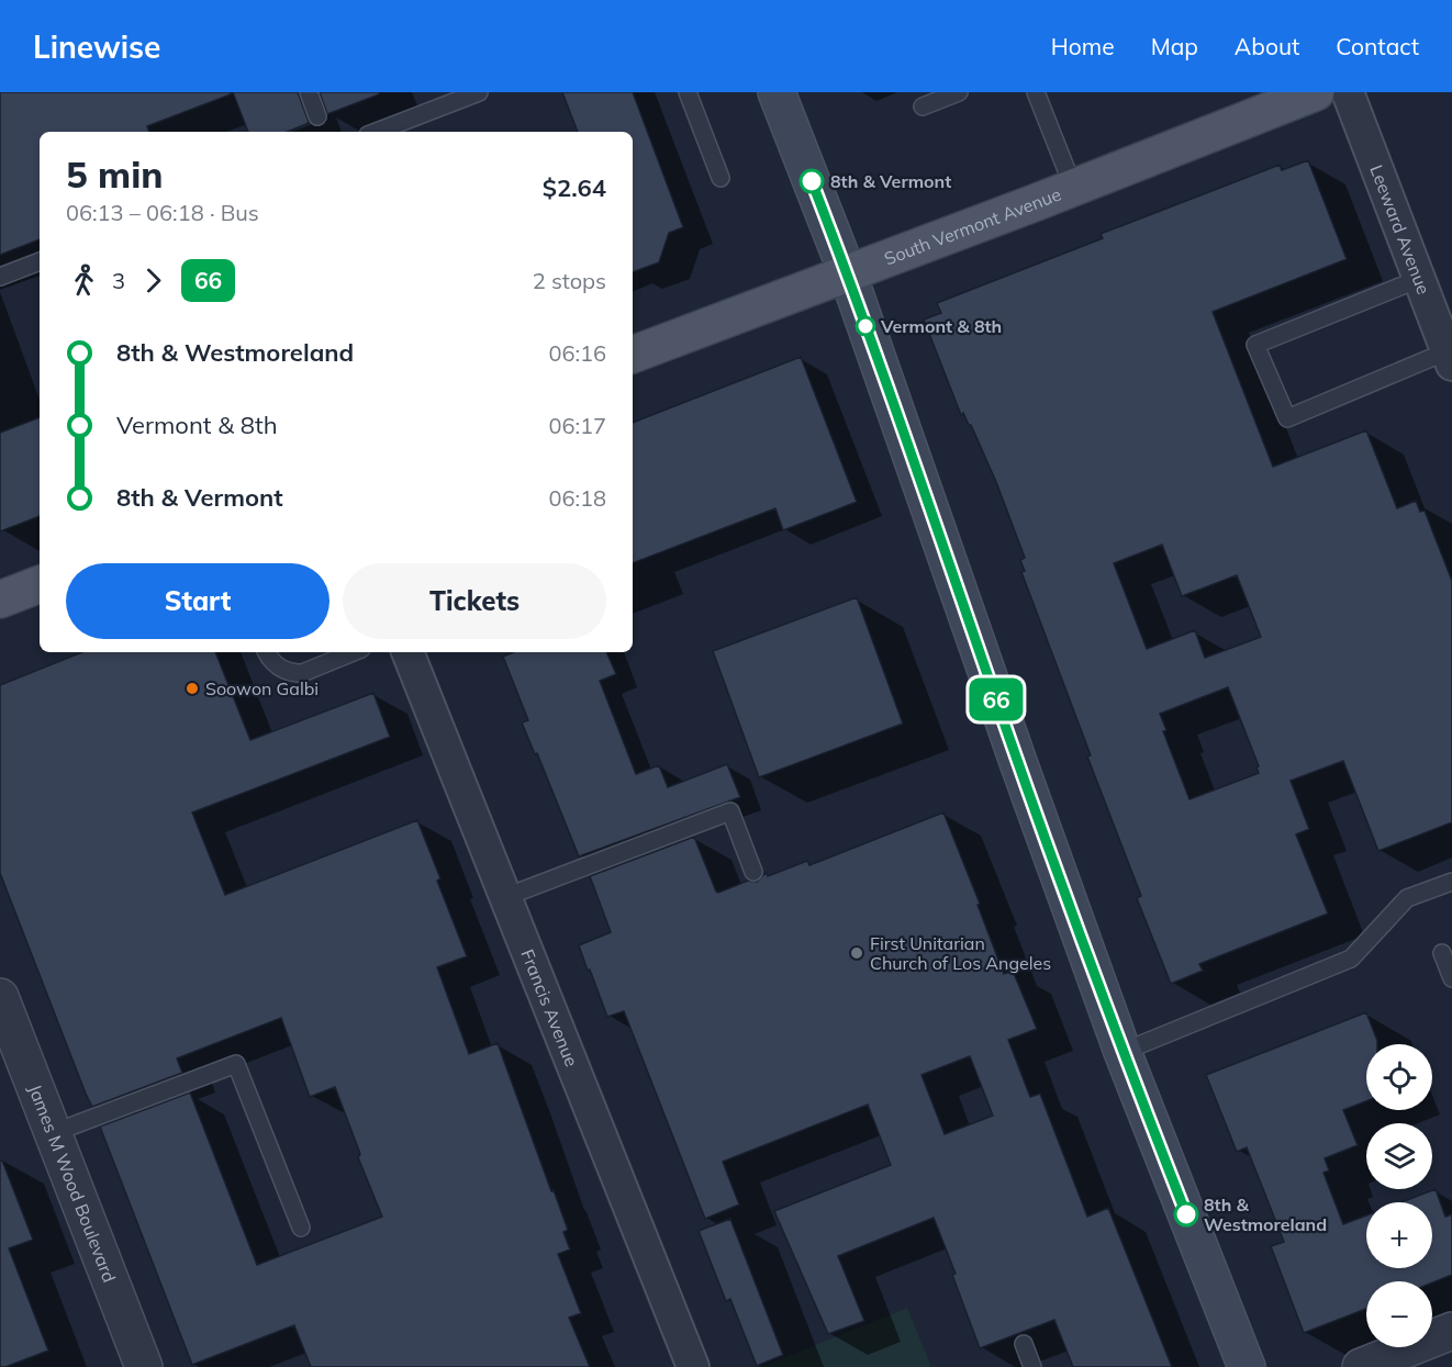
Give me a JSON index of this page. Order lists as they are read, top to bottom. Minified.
{"streets":{"main road":["South Vermont Avenue"],"street":["Leeward Avenue","Francis Avenue","James M Wood Boulevard"]},"places":["8th & Vermont","Vermont & 8th","Soowon Galbi","First Unitarian Church of Los Angeles","8th & Westmoreland"],"lines":["bus line 66"],"page":{"header":"Linewise","nav":["Home","Map","About","Contact"],"on_map":"66","heading":["5 min","06:13 – 06:18 · Bus","$2.64"],"legs":["3","66","2 stops"],"list":[{"name":"8th & Westmoreland","value":"06:16"},{"name":"Vermont & 8th","value":"06:17"},{"name":"8th & Vermont","value":"06:18"}],"buttons":["Start","Tickets"],"map_buttons":["+","−"]}}
